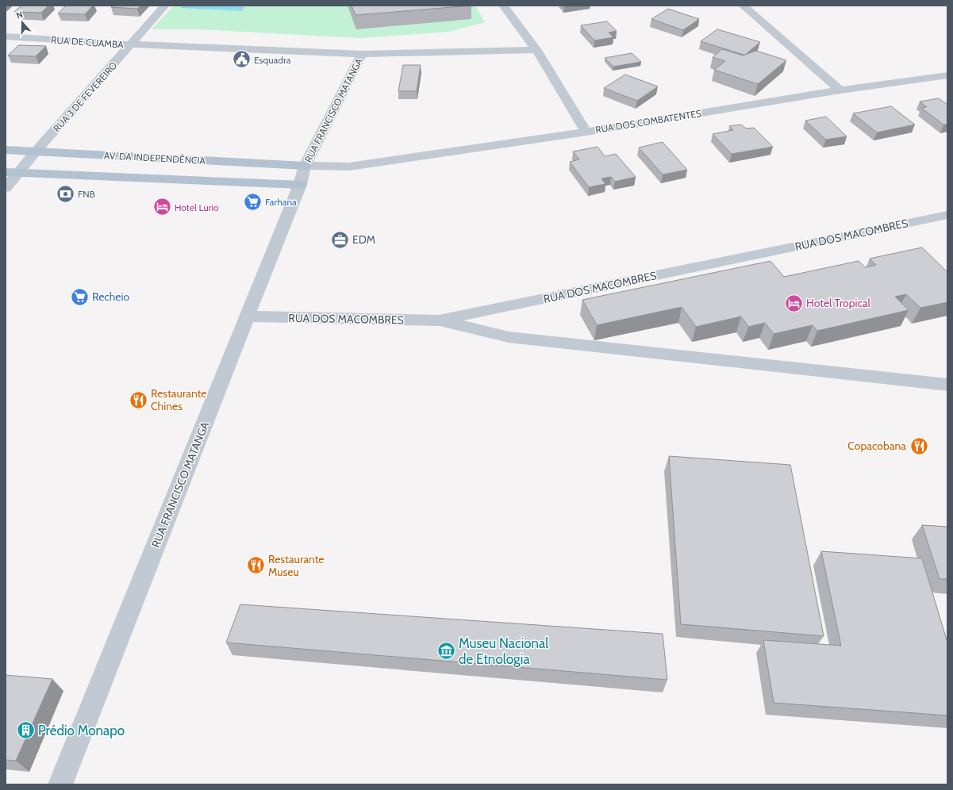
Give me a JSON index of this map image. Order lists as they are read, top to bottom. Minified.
{"streets":{"main road":["AV. DA INDEPENDÊNCIA"],"street":["RUA DE CUAMBA","RUA 3 DE FEVEREIRO","RUA FRANCISCO MATANGA","RUA DOS COMBATENTES","RUA DOS MACOMBRES"]},"crossings":[["RUA DE CUAMBA","RUA 3 DE FEVEREIRO"],["RUA DE CUAMBA","RUA FRANCISCO MATANGA"],["RUA 3 DE FEVEREIRO","AV. DA INDEPENDÊNCIA"],["RUA FRANCISCO MATANGA","AV. DA INDEPENDÊNCIA"],["RUA FRANCISCO MATANGA","RUA DOS MACOMBRES"]],"places":{"public building":["Esquadra"],"bank":["FNB"],"supermarket":["Farhana","Recheio"],"hotel":["Hotel Lurio","Hotel Tropical"],"office":["EDM"],"restaurant":["Restaurante Chines","Copacobana","Restaurante Museu"],"museum":["Museu Nacional de Etnologia"],"building":["Prédio Monapo"]},"north":"top"}
